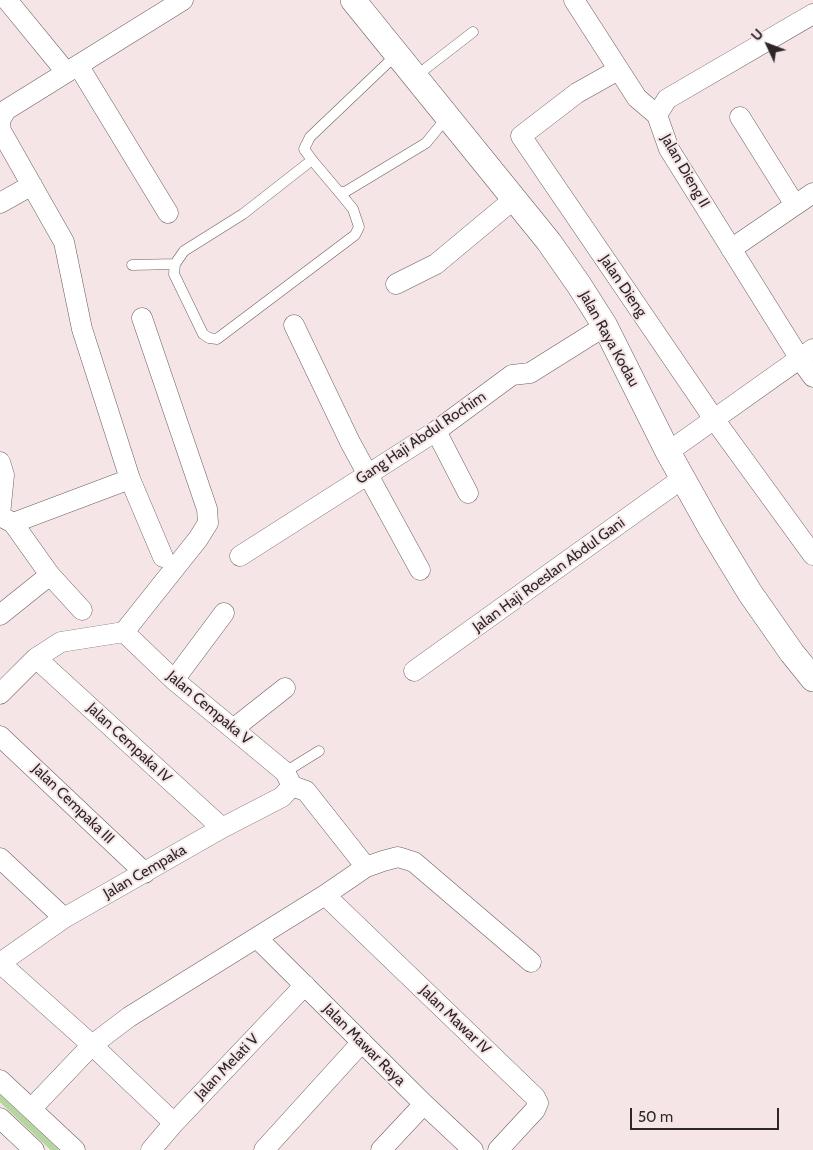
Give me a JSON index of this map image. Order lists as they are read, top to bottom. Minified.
{"streets":{"street":["Jalan Dieng II","Jalan Dieng","Jalan Raya Kodau","Gang Haji Abdul Rochim","Jalan Haji Roeslan Abdul Gani","Jalan Cempaka V","Jalan Cempaka IV","Jalan Cempaka III","Jalan Cempaka","Jalan Mawar IV","Jalan Mawar Raya","Jalan Melati V"]},"crossings":[["Jalan Raya Kodau","Gang Haji Abdul Rochim"],["Jalan Raya Kodau","Jalan Haji Roeslan Abdul Gani"],["Jalan Cempaka V","Jalan Cempaka"],["Jalan Cempaka IV","Jalan Cempaka"],["Jalan Cempaka III","Jalan Cempaka"],["Jalan Mawar Raya","Jalan Melati V"]],"scale_bar":"50 m","north":"top left"}
